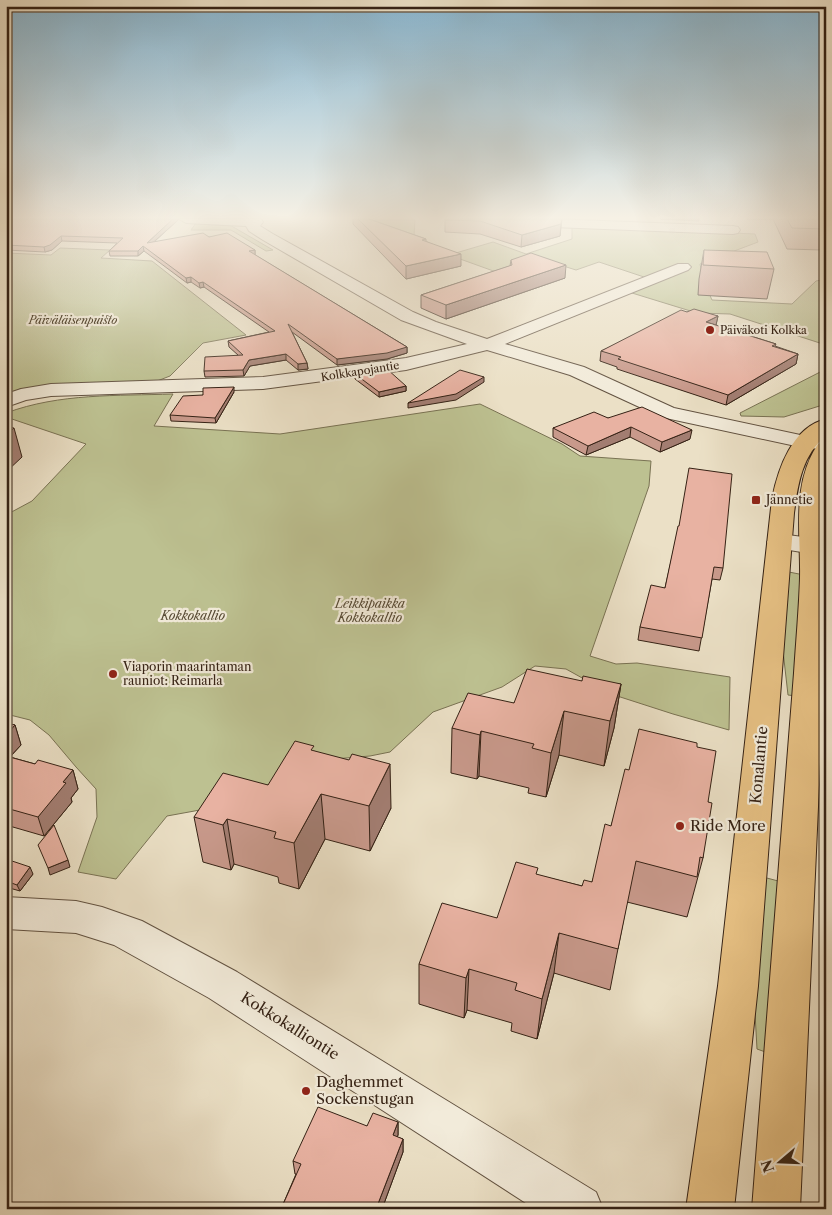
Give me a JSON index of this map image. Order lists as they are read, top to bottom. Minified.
{"streets":{"main road":["Konalantie"],"street":["Kolkkapojantie","Kokkokalliontie"]},"parks":["Päiväläisenpuisto","Leikkipaikka Kokkokallio","Kokkokallio"],"places":{"other":["Päiväkoti Kolkka","Viaporin maarintaman rauniot: Reimarla","Ride More","Daghemmet Sockenstugan"],"transit":["Jännetie"]},"north":"left"}
